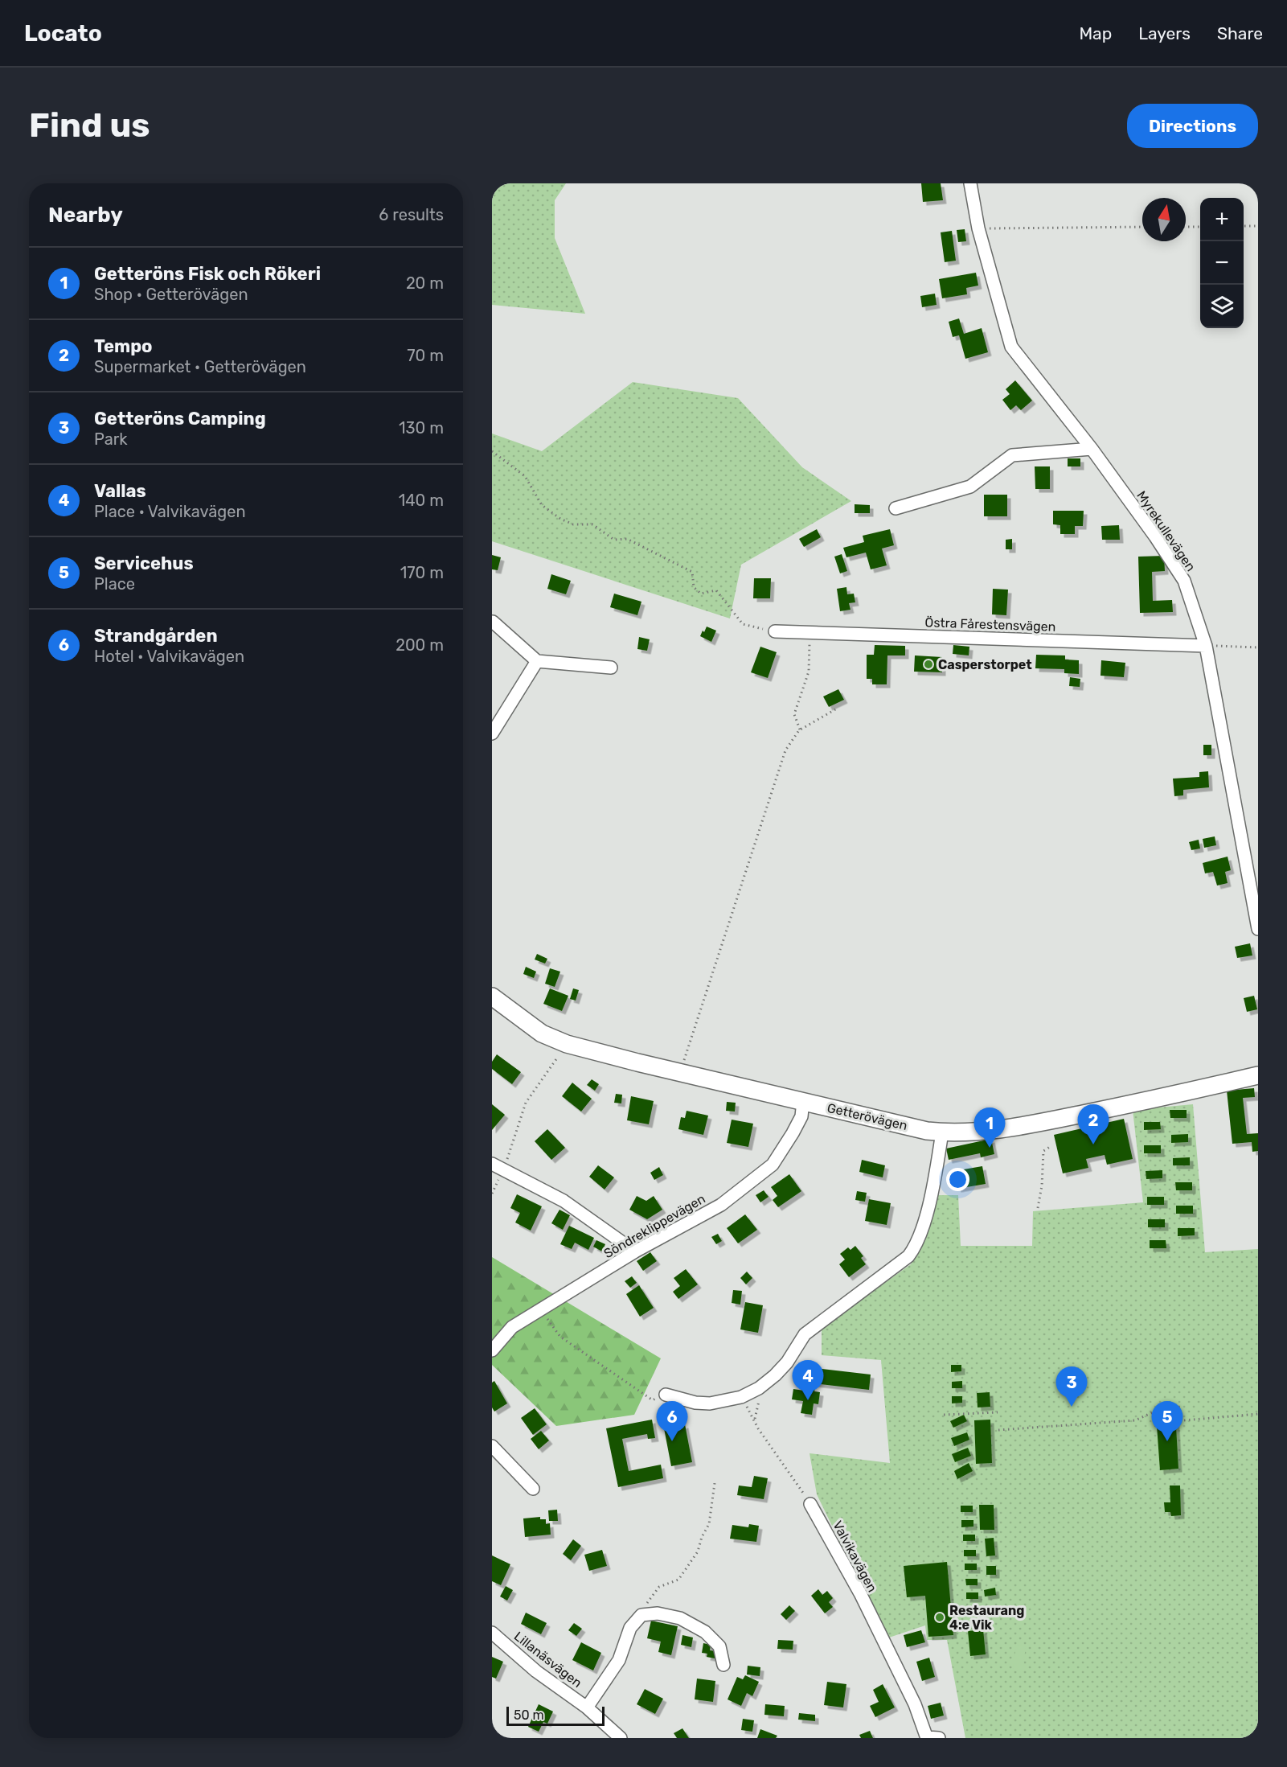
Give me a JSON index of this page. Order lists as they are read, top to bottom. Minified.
{"streets":{"street":["Myrekullevägen","Östra Fårestensvägen","Getterövägen","Söndreklippevägen","Valvikavägen","Lillanäsvägen"]},"crossings":[["Myrekullevägen","Östra Fårestensvägen"],["Getterövägen","Söndreklippevägen"]],"places":["Casperstorpet","Restaurang 4:e Vik"],"scale_bar":"50 m","north":"top","page":{"header":"Locato","nav":["Map","Layers","Share"],"buttons":"Directions","title":"Find us","heading":["Nearby","6 results"],"map_buttons":["+","−"],"list":[{"mark":"1","name":"Getteröns Fisk och Rökeri","note":"Shop · Getterövägen","value":"20 m"},{"mark":"2","name":"Tempo","note":"Supermarket · Getterövägen","value":"70 m"},{"mark":"3","name":"Getteröns Camping","note":"Park","value":"130 m"},{"mark":"4","name":"Vallas","note":"Place · Valvikavägen","value":"140 m"},{"mark":"5","name":"Servicehus","note":"Place","value":"170 m"},{"mark":"6","name":"Strandgården","note":"Hotel · Valvikavägen","value":"200 m"}],"pins":["2","1","4","3","5","6"],"scale":"50 m"}}
